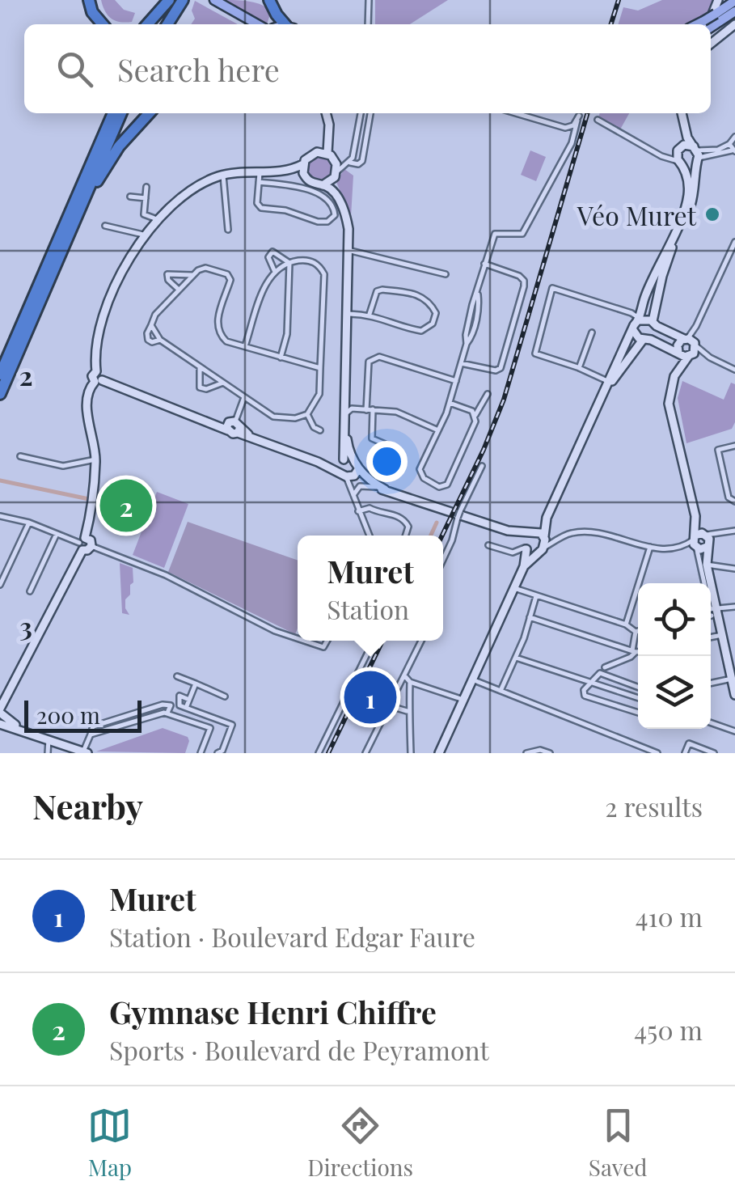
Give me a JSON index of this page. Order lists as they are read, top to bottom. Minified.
{"places":["Véo Muret"],"scale_bar":"200 m","page":{"search":"Search here","pins":["2","1"],"popup":["Muret","Station"],"scale":"200 m","heading":["Nearby","2 results"],"list":[{"mark":"1","name":"Muret","note":"Station · Boulevard Edgar Faure","value":"410 m"},{"mark":"2","name":"Gymnase Henri Chiffre","note":"Sports · Boulevard de Peyramont","value":"450 m"}],"nav":["Map","Directions","Saved"]},"grid":{"rows":["2","3"]}}
